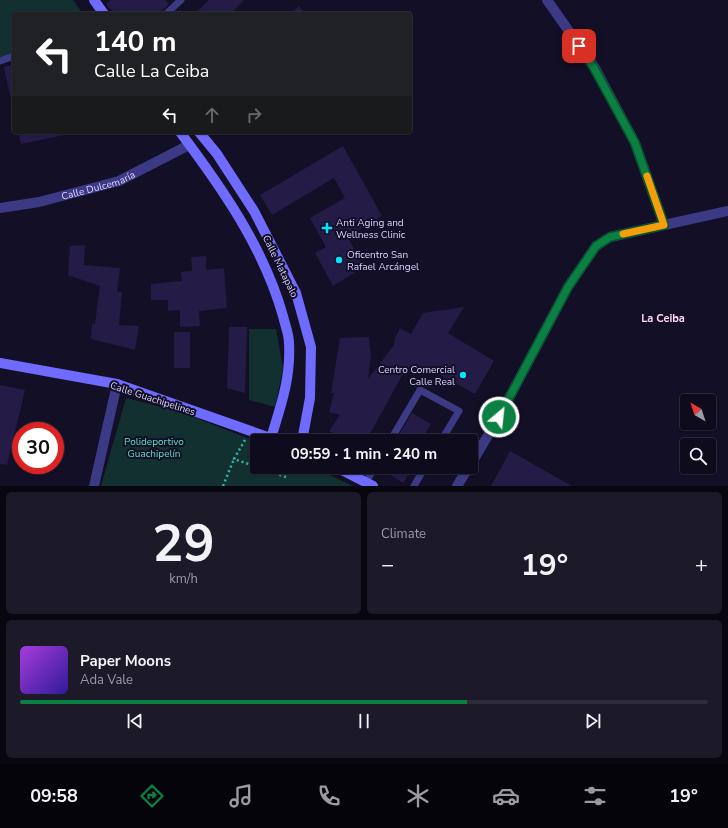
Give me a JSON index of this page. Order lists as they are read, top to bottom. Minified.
{"streets":{"street":["Calle Dulcemaría","Calle Matapalo","Calle Guachipelines"]},"crossings":[["Calle Dulcemaría","Calle Matapalo"]],"districts":["La Ceiba"],"parks":["Polideportivo Guachipelín"],"places":{"health":["Anti Aging and Wellness Clinic"],"other":["Oficentro San Rafael Arcángel","Centro Comercial Calle Real"]},"north":"top left","page":{"turn":["140 m","Calle La Ceiba"],"limit":"30","trip":"09:59 · 1 min · 240 m","tile":[["29","km/h"],"Climate"],"heat":["−","19°","+"],"song":["Paper Moons","Ada Vale"],"tabs":["09:58","19°"]}}
